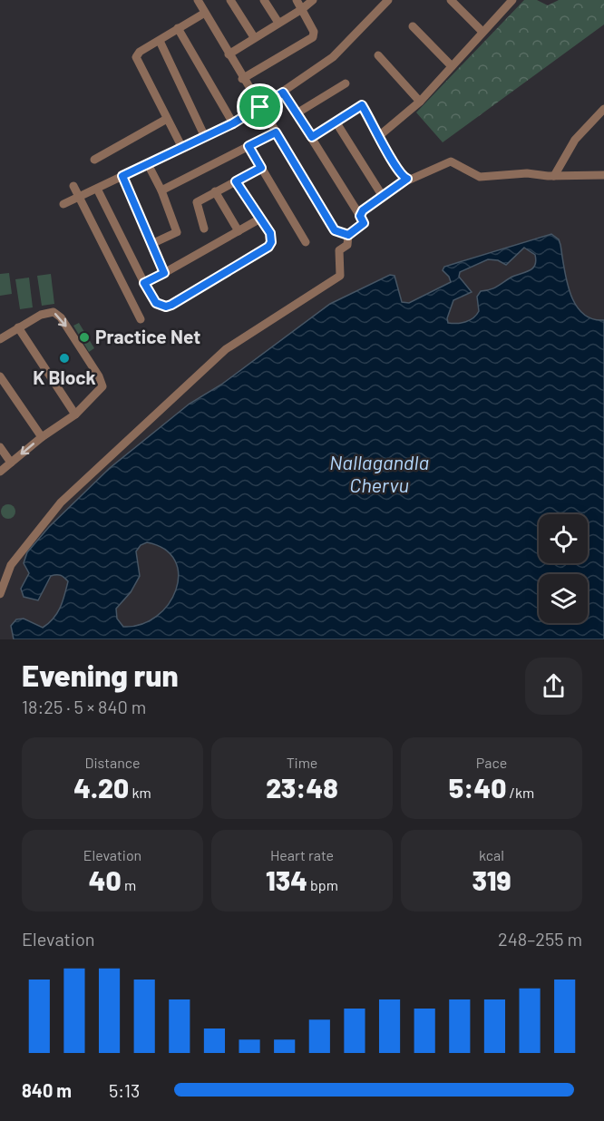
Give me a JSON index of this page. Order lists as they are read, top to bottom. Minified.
{"water":["Nallagandla Chervu"],"places":["Practice Net","K Block"],"page":{"heading":["Evening run","18:25 · 5 × 840 m"],"stats":[["Distance","4.20 km"],["Time","23:48"],["Pace","5:40 /km"],["Elevation","40 m"],["Heart rate","134 bpm"],["kcal","319"]],"chart":["Elevation","248–255 m"],"list":[{"name":"840 m","note":"5:13"}]}}
